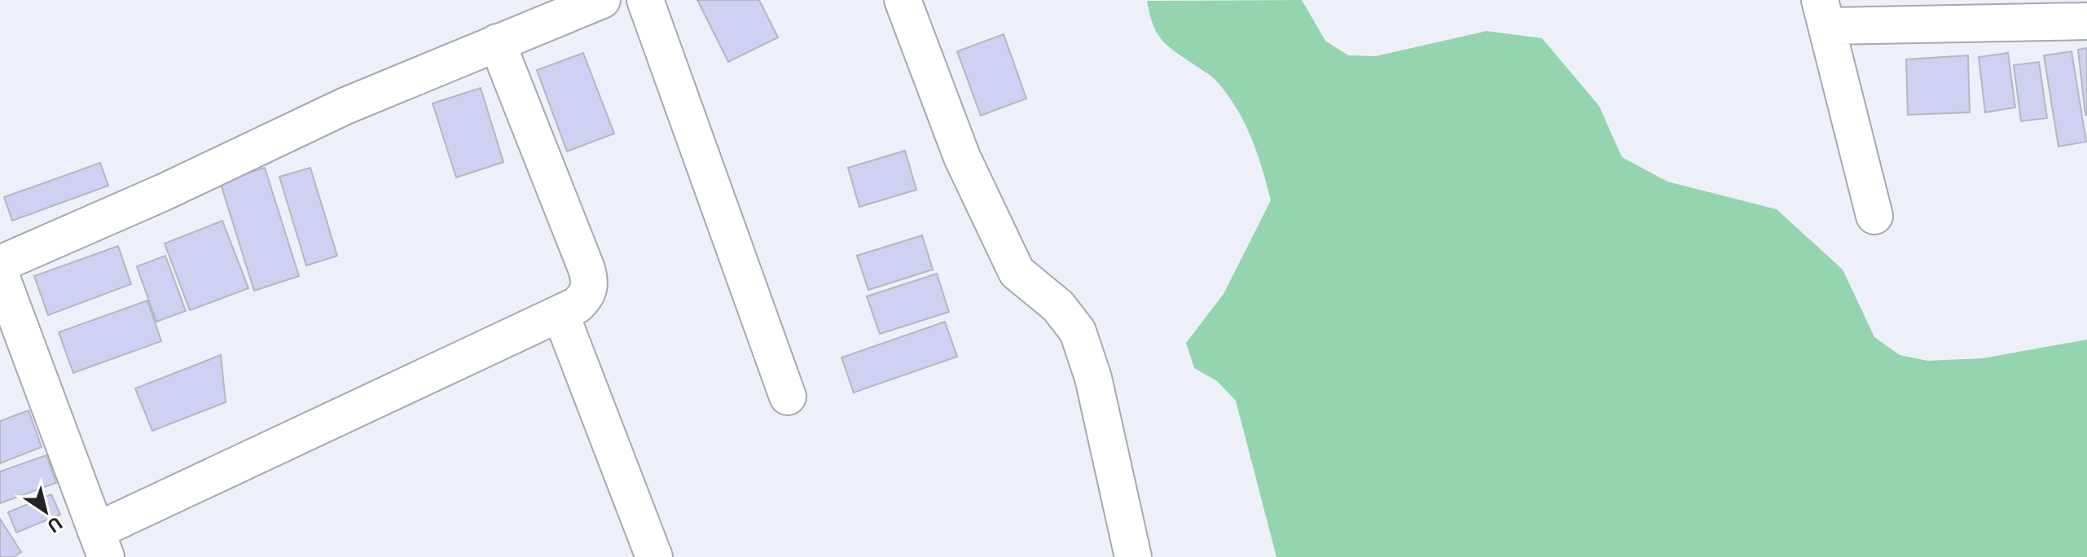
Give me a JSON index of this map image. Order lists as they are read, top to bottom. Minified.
{"north":"bottom right"}
